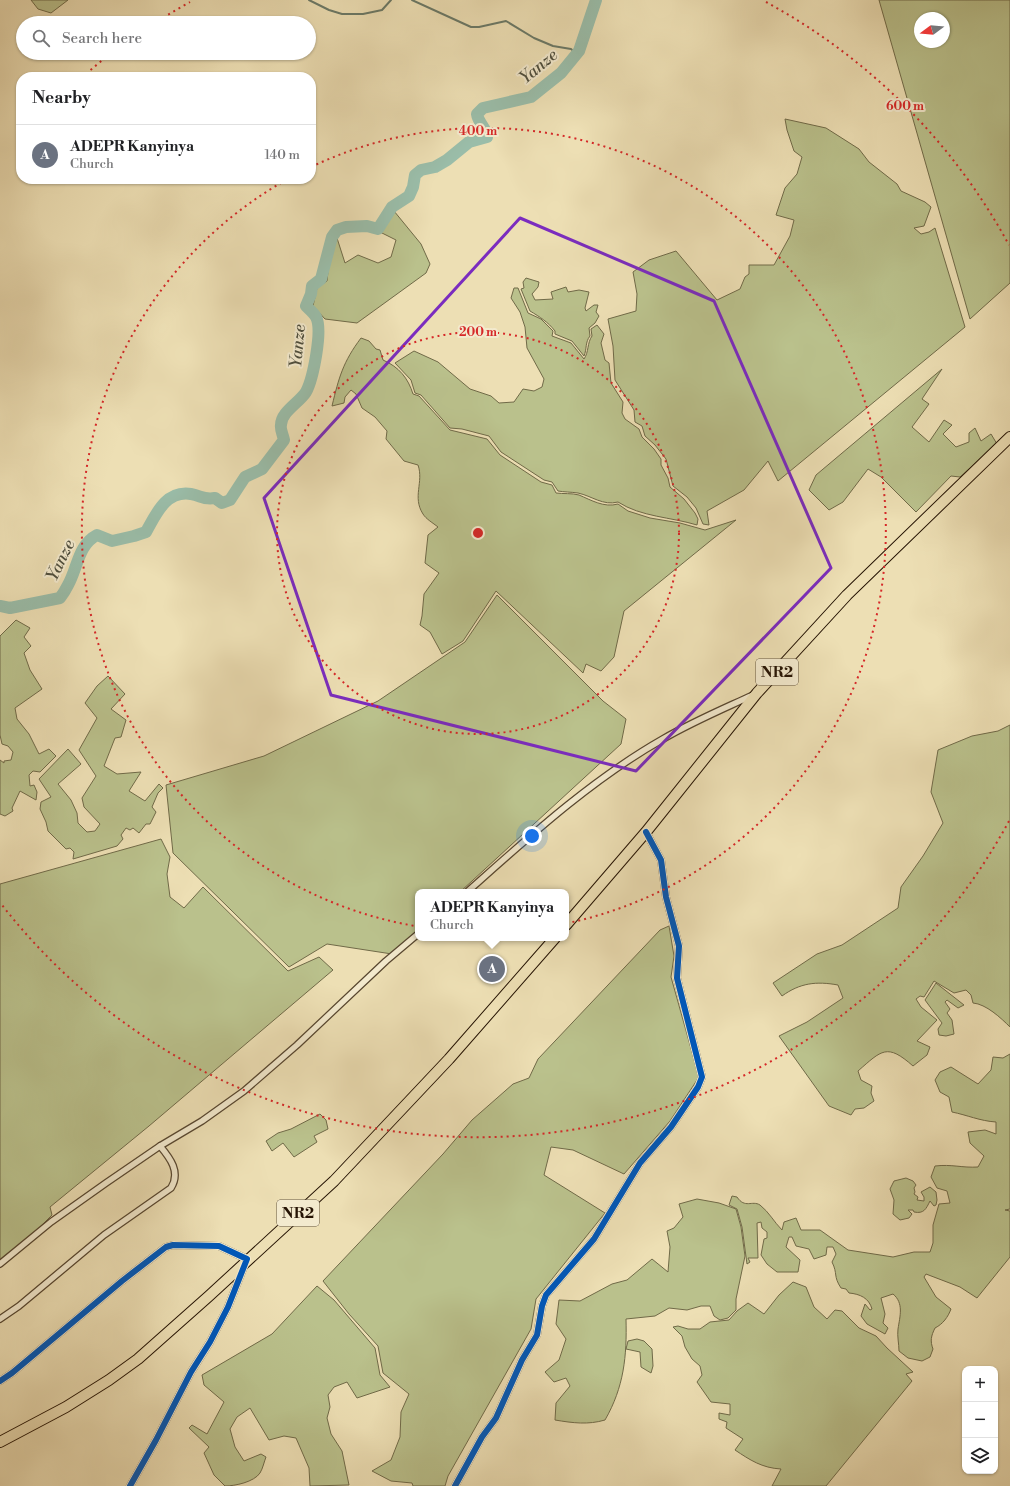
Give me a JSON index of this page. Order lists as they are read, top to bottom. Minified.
{"streets":{"highway":["NR2"]},"water":["Yanze"],"north":"left","page":{"search":"Search here","heading":"Nearby","list":[{"mark":"A","name":"ADEPR Kanyinya","note":"Church","value":"140 m"}],"popup":["ADEPR Kanyinya","Church"],"pins":"A","map_buttons":["+","−"]},"rings":["600 m","400 m","200 m"]}
